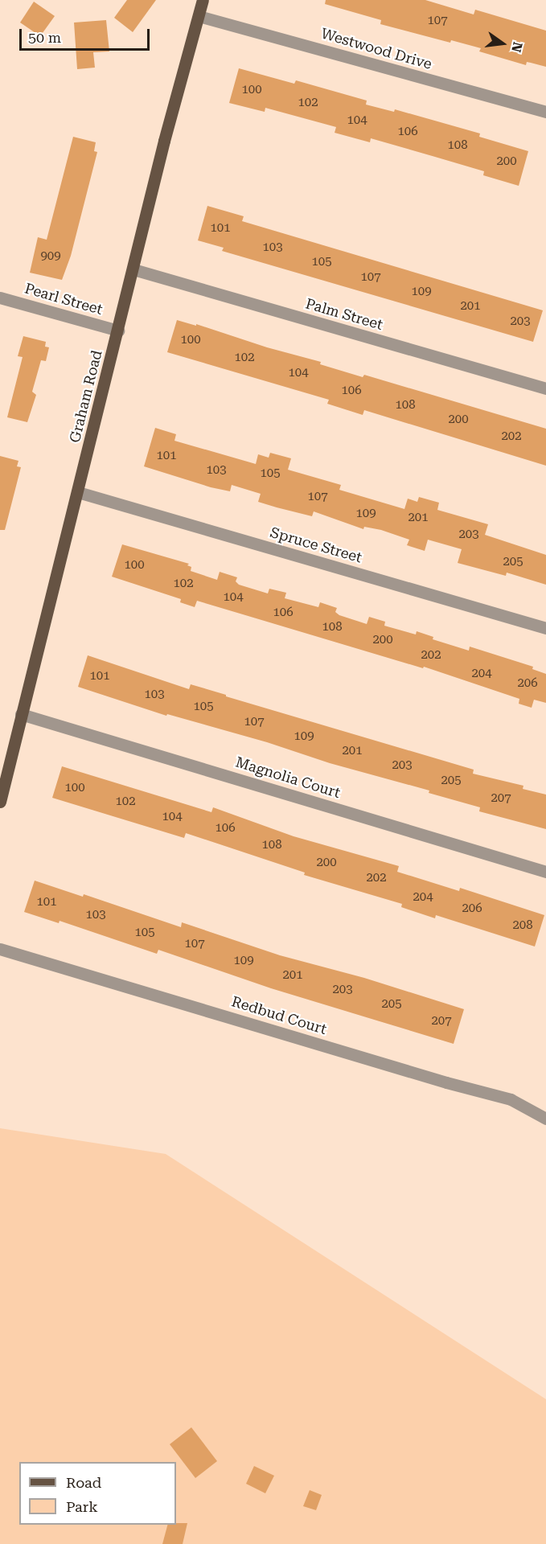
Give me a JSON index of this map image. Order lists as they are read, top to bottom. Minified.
{"streets":{"main road":["Graham Road"],"street":["Westwood Drive","Pearl Street","Palm Street","Spruce Street","Magnolia Court","Redbud Court"]},"crossings":[["Westwood Drive","Graham Road"],["Pearl Street","Graham Road"],["Palm Street","Graham Road"],["Graham Road","Spruce Street"],["Graham Road","Magnolia Court"]],"house_numbers":["107","100","102","104","106","108","200","101","103","909","105","107","109","201","203","100","102","104","106","108","200","202","101","103","105","107","109","201","203","205","100","102","104","106","108","200","202","204","101","206","103","105","107","109","201","203","205","100","207","102","104","106","108","200","202","204","101","206","103","208","105","107","109","201","203","205","207"],"legend":["Road","Park"],"scale_bar":"50 m","north":"right"}
